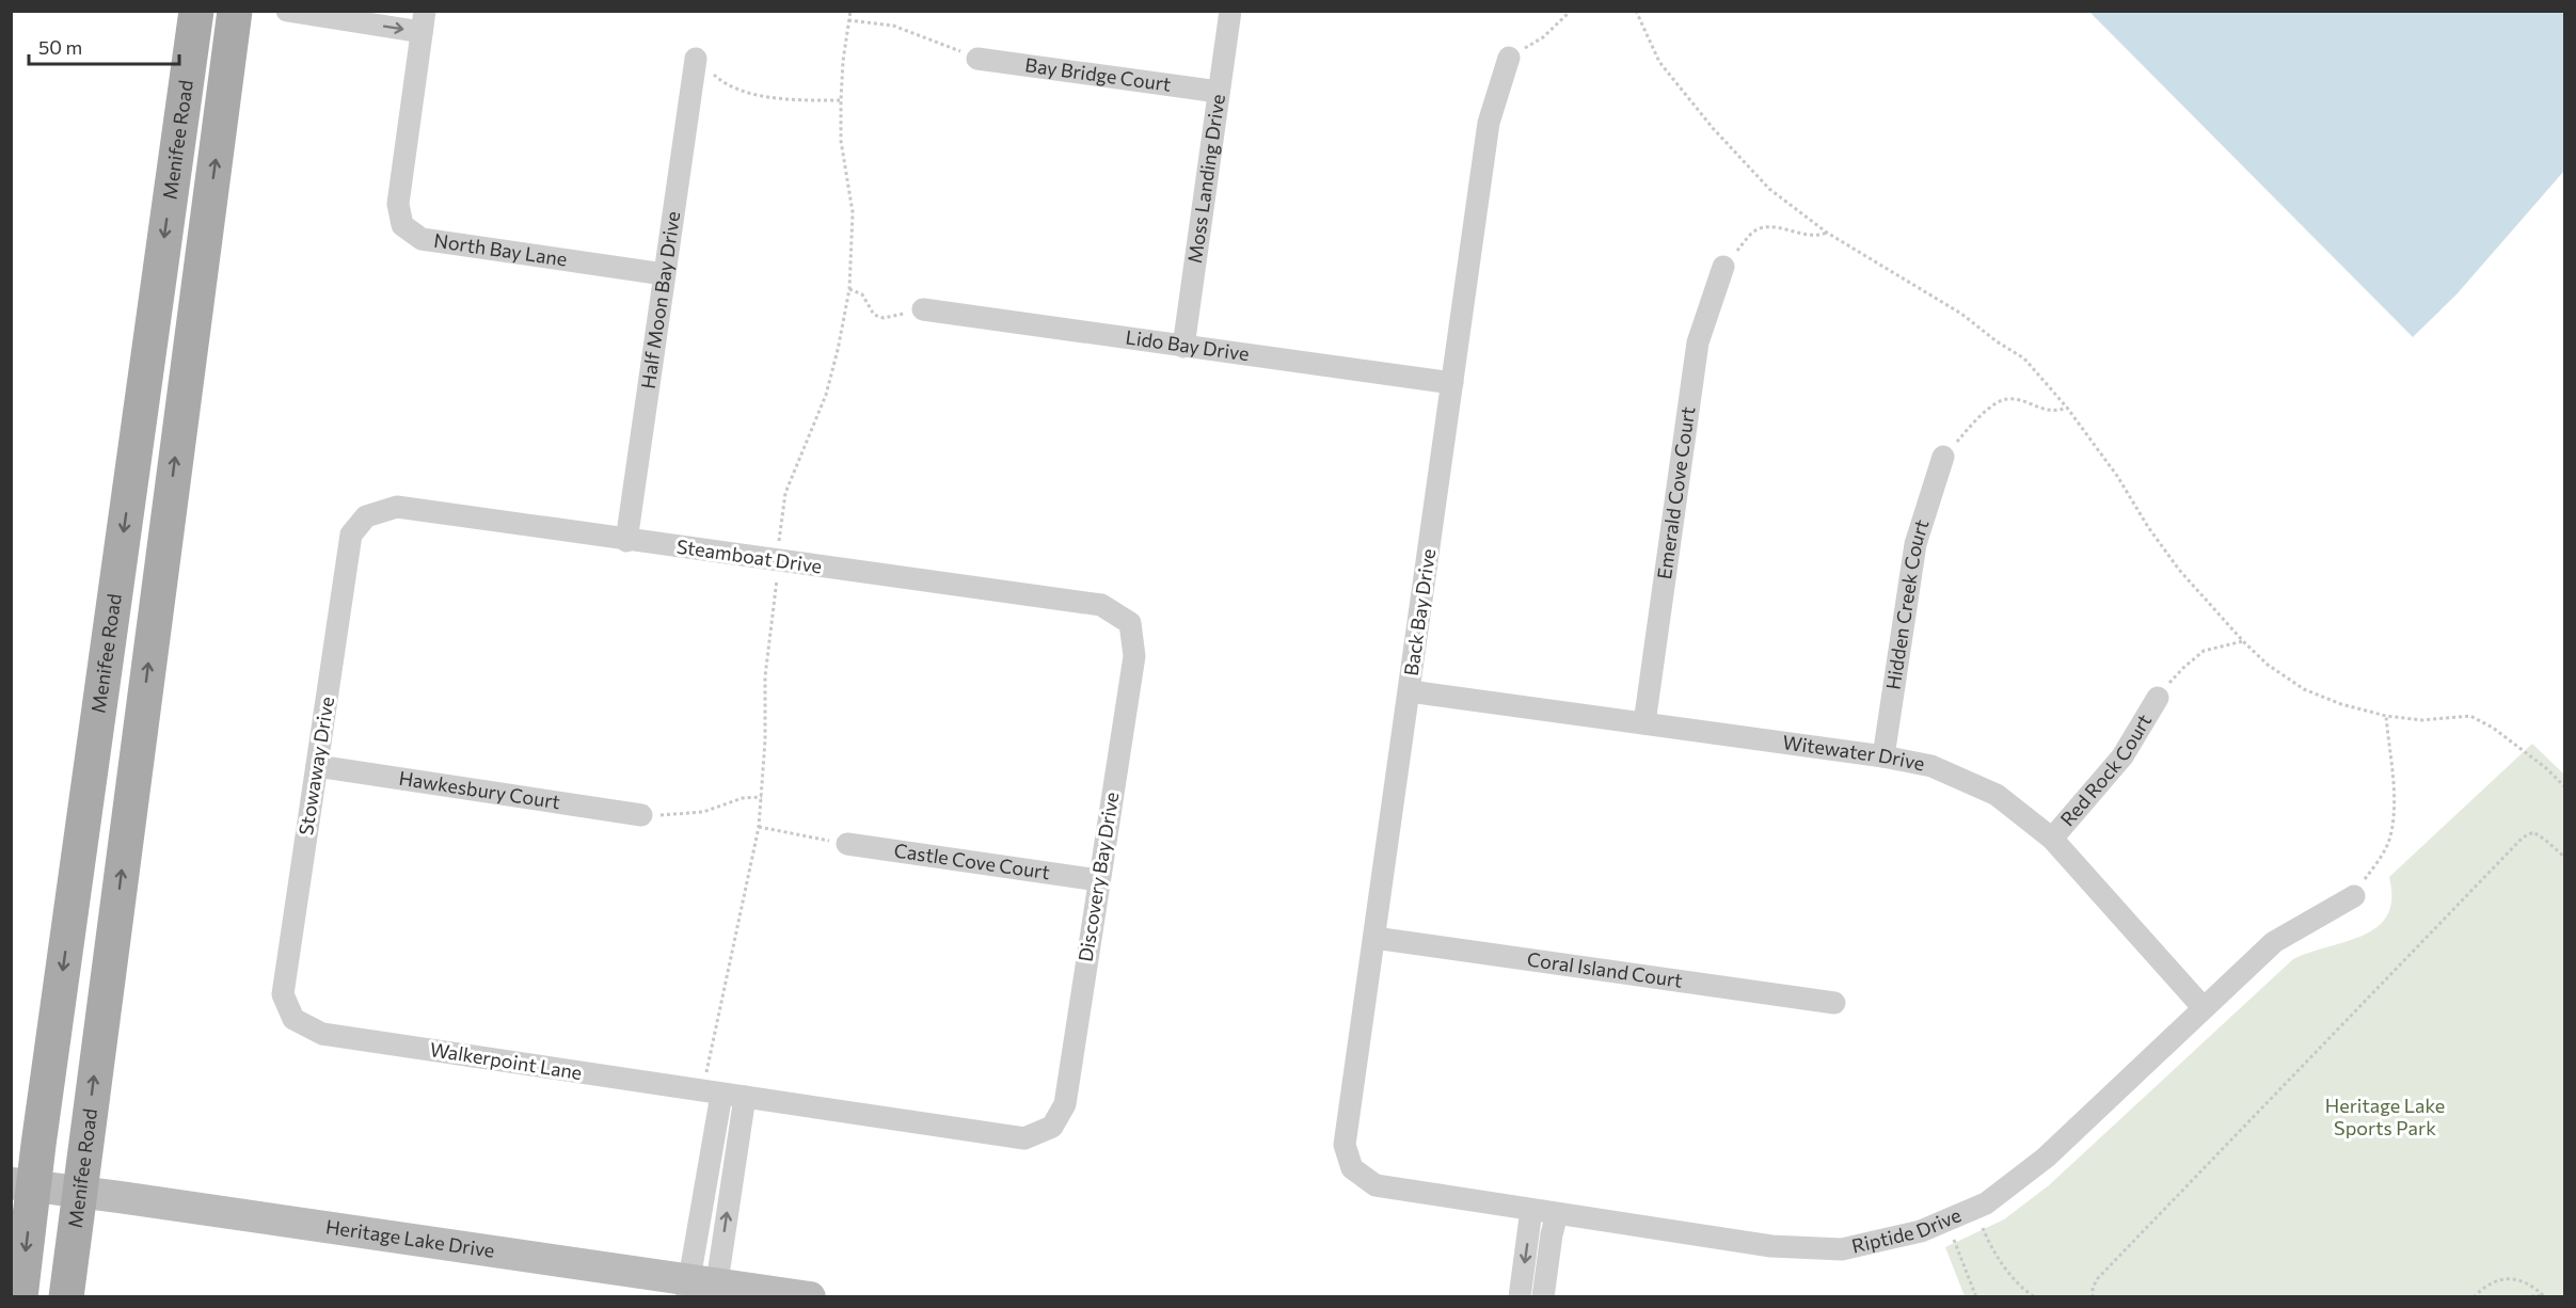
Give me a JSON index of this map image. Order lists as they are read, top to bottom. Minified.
{"streets":{"main road":["Menifee Road"],"street":["Bay Bridge Court","Moss Landing Drive","North Bay Lane","Half Moon Bay Drive","Lido Bay Drive","Emerald Cove Court","Steamboat Drive","Hidden Creek Court","Back Bay Drive","Witewater Drive","Stowaway Drive","Red Rock Court","Hawkesbury Court","Castle Cove Court","Discovery Bay Drive","Coral Island Court","Walkerpoint Lane","Riptide Drive","Heritage Lake Drive"]},"crossings":[["Bay Bridge Court","Moss Landing Drive"],["Menifee Road","Heritage Lake Drive"],["Moss Landing Drive","Lido Bay Drive"],["North Bay Lane","Half Moon Bay Drive"],["Half Moon Bay Drive","Steamboat Drive"],["Lido Bay Drive","Back Bay Drive"],["Emerald Cove Court","Witewater Drive"],["Steamboat Drive","Stowaway Drive"],["Steamboat Drive","Discovery Bay Drive"],["Hidden Creek Court","Witewater Drive"],["Back Bay Drive","Witewater Drive"],["Back Bay Drive","Coral Island Court"],["Back Bay Drive","Riptide Drive"],["Witewater Drive","Red Rock Court"],["Witewater Drive","Riptide Drive"],["Stowaway Drive","Hawkesbury Court"],["Stowaway Drive","Walkerpoint Lane"],["Castle Cove Court","Discovery Bay Drive"],["Discovery Bay Drive","Walkerpoint Lane"]],"parks":["Heritage Lake Sports Park"],"scale_bar":"50 m"}
